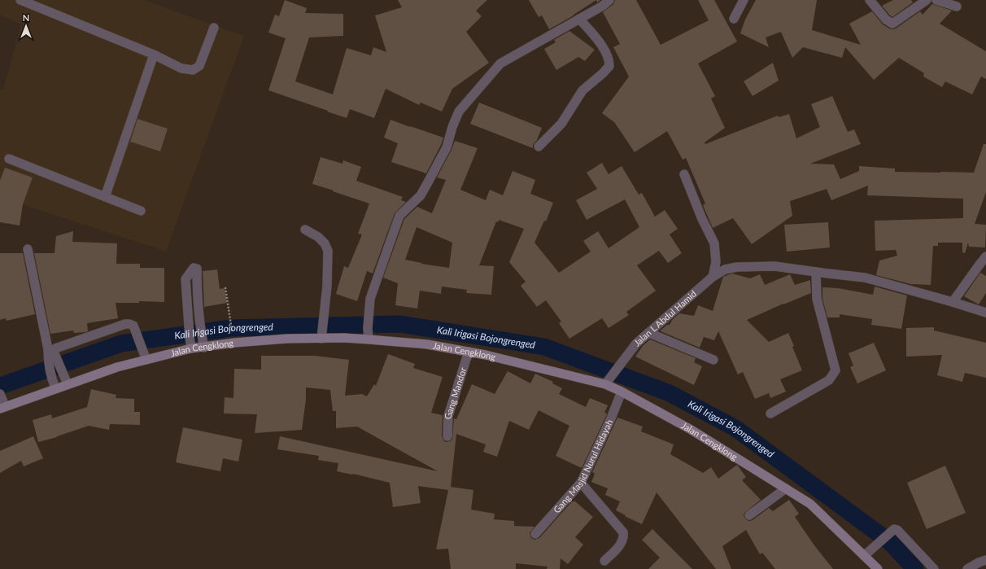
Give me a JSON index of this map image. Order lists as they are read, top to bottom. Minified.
{"streets":{"main road":["Jalan Cengklong"],"street":["Jalan L Abdul Hamid","Gang Mandor","Gang Masjid Nurul Hidayah"]},"crossings":[["Jalan L Abdul Hamid","Jalan Cengklong"],["Jalan Cengklong","Gang Mandor"],["Jalan Cengklong","Gang Masjid Nurul Hidayah"]],"water":["Kali Irigasi Bojongrenged"],"north":"top"}
